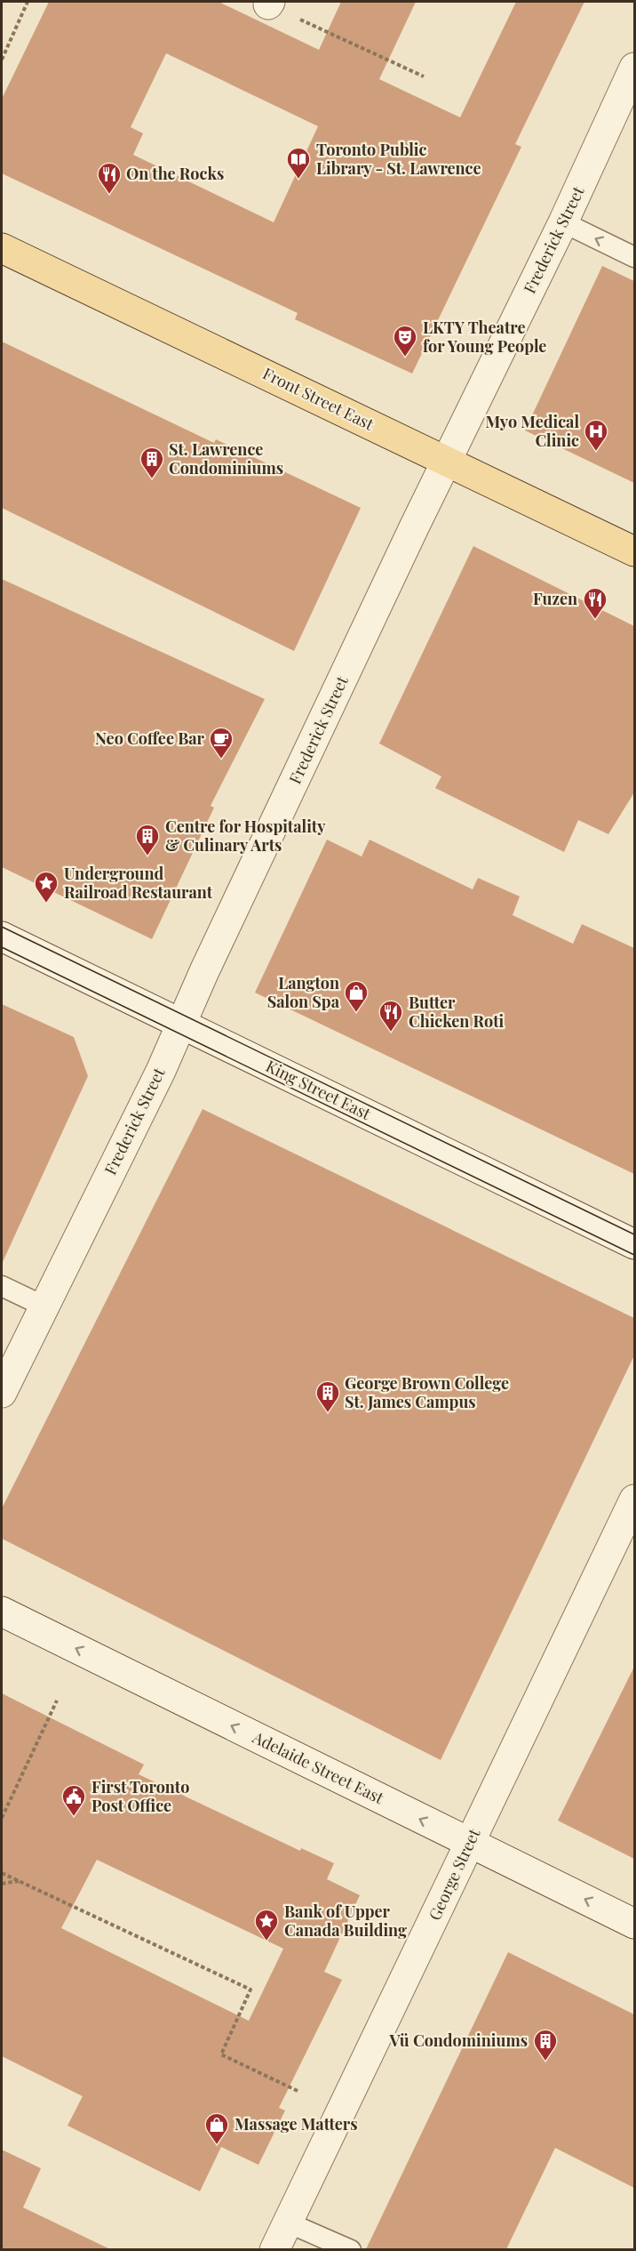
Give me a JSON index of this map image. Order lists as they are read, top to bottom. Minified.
{"streets":{"main road":["Front Street East"],"street":["Frederick Street","King Street East","Adelaide Street East","George Street"]},"crossings":[["Frederick Street","Front Street East"],["Frederick Street","King Street East"],["Adelaide Street East","George Street"]],"one_way":["Adelaide Street East"],"places":{"library":["Toronto Public Library - St. Lawrence"],"restaurant":["On the Rocks","Fuzen","Butter Chicken Roti"],"theatre":["LKTY Theatre for Young People"],"hospital":["Myo Medical Clinic"],"building":["St. Lawrence Condominiums","Centre for Hospitality & Culinary Arts","George Brown College St. James Campus","Vü Condominiums"],"cafe":["Neo Coffee Bar"],"place":["Underground Railroad Restaurant","Bank of Upper Canada Building"],"shop":["Langton Salon Spa","Massage Matters"],"public building":["First Toronto Post Office"]}}
